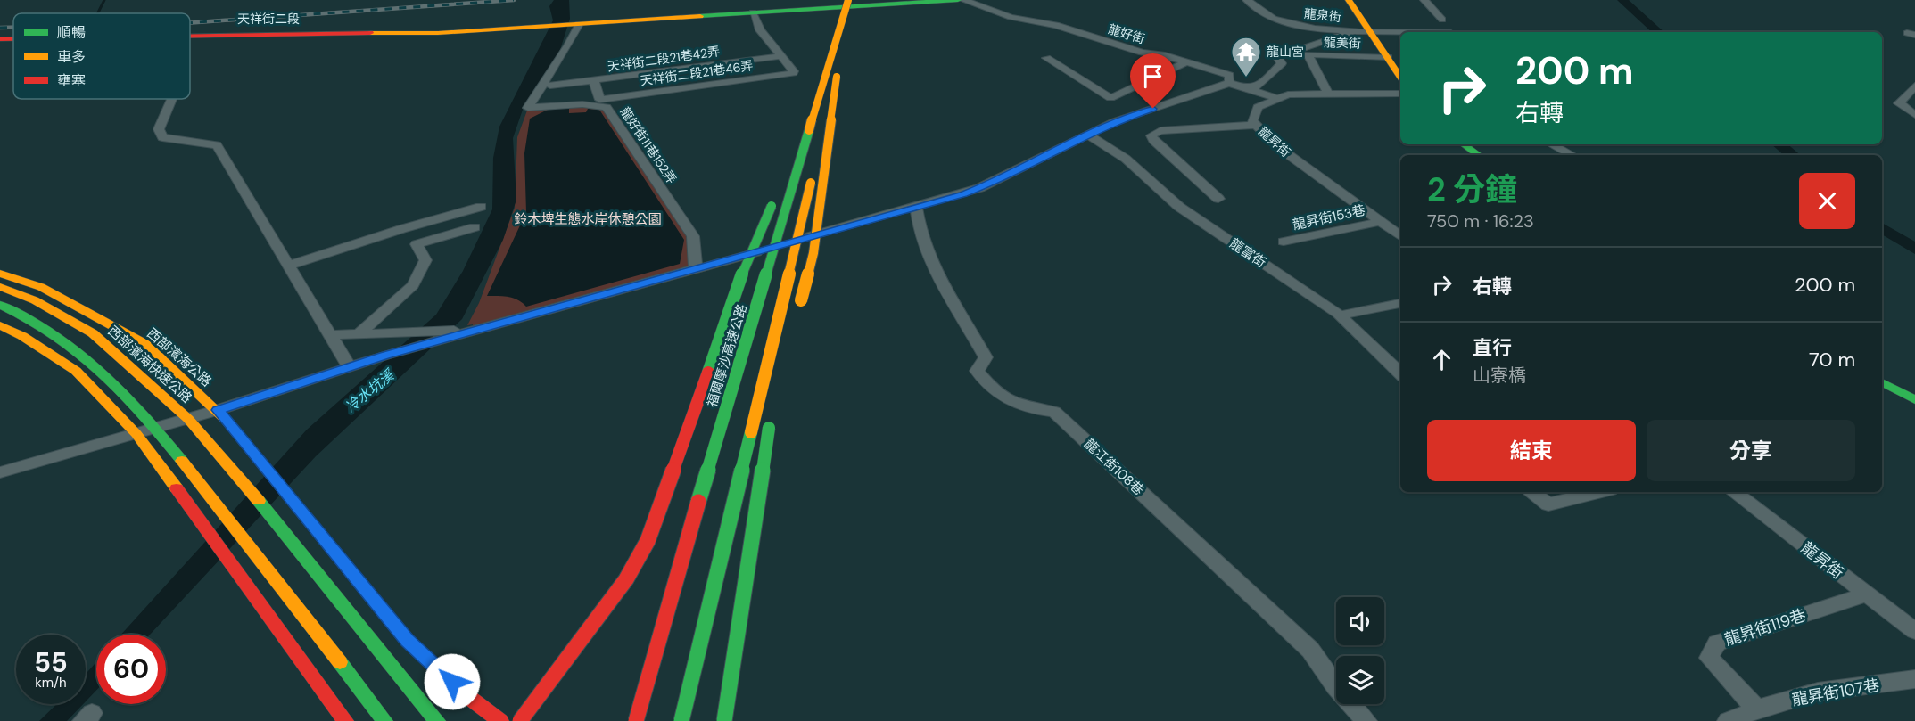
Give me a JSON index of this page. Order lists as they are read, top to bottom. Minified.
{"streets":{"main road":["天祥街二段","福爾摩沙高速公路","西部濱海公路","西部濱海快速公路"],"street":["龍泉街","龍好街","龍美街","天祥街二段21巷42弄","天祥街二段21巷46弄","龍昇街","龍好街11巷152弄","龍昇街153巷","龍富街","龍江街108巷","龍昇街119巷","龍昇街107巷"]},"crossings":[["天祥街二段","龍好街11巷152弄"],["龍好街","龍昇街"],["龍美街","龍昇街"],["天祥街二段21巷42弄","天祥街二段21巷46弄"],["龍昇街","龍昇街153巷"],["龍昇街","龍昇街119巷"],["龍昇街119巷","龍昇街107巷"]],"water":["冷水坑溪"],"parks":["鈴木埤生態水岸休憩公園"],"places":{"temple":["龍山宮"]},"legend":["順暢","車多","壅塞"],"page":{"turn":["200 m","右轉"],"heading":["2 分鐘","750 m · 16:23"],"list":[{"name":"右轉","value":"200 m"},{"name":"直行","note":"山寮橋","value":"70 m"}],"buttons":["結束","分享"],"speed":"55 km/h","limit":"60"}}
